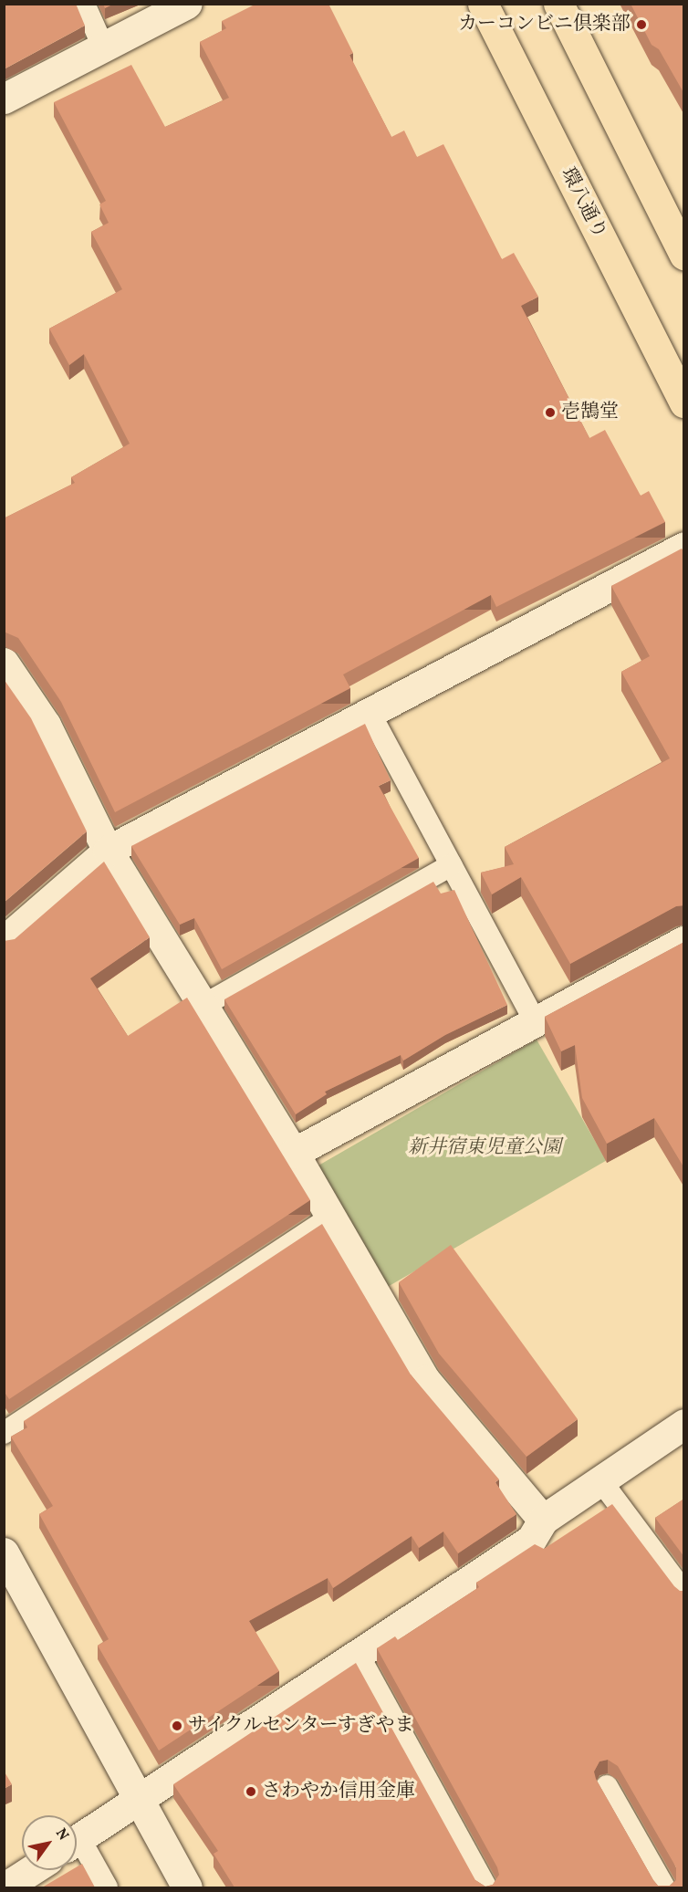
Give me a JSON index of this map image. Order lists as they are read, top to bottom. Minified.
{"streets":{"main road":["環八通り"]},"parks":["新井宿東児童公園"],"places":["カーコンビニ倶楽部","壱鵠堂","サイクルセンターすぎやま","さわやか信用金庫"],"north":"top right"}
